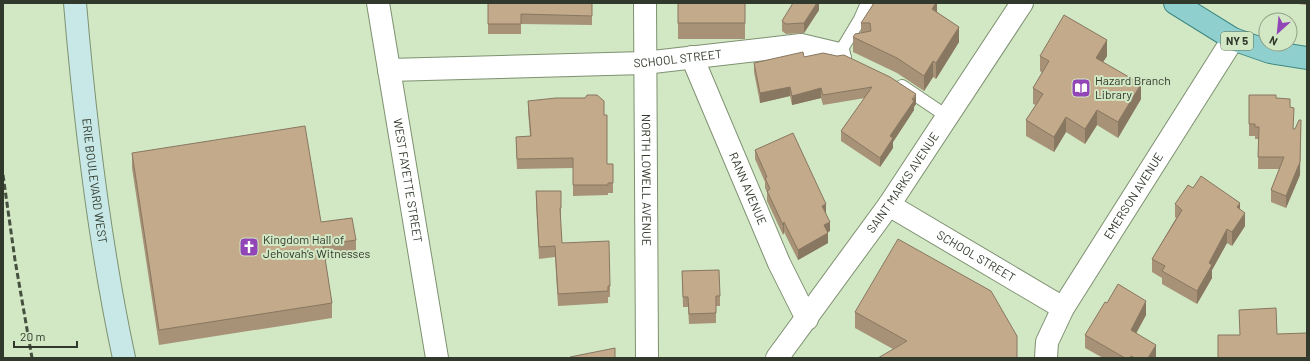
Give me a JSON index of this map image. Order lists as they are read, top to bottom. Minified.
{"streets":{"main road":["NY 5","ERIE BOULEVARD WEST"],"street":["SCHOOL STREET","NORTH LOWELL AVENUE","WEST FAYETTE STREET","SAINT MARKS AVENUE","RANN AVENUE","EMERSON AVENUE"]},"crossings":[["NY 5","EMERSON AVENUE"],["SCHOOL STREET","NORTH LOWELL AVENUE"],["SCHOOL STREET","WEST FAYETTE STREET"],["SCHOOL STREET","SAINT MARKS AVENUE"],["SCHOOL STREET","RANN AVENUE"],["SCHOOL STREET","EMERSON AVENUE"],["SAINT MARKS AVENUE","RANN AVENUE"]],"places":{"library":["Hazard Branch Library"],"church":["Kingdom Hall of Jehovah’s Witnesses"]},"scale_bar":"20 m","north":"bottom left"}
